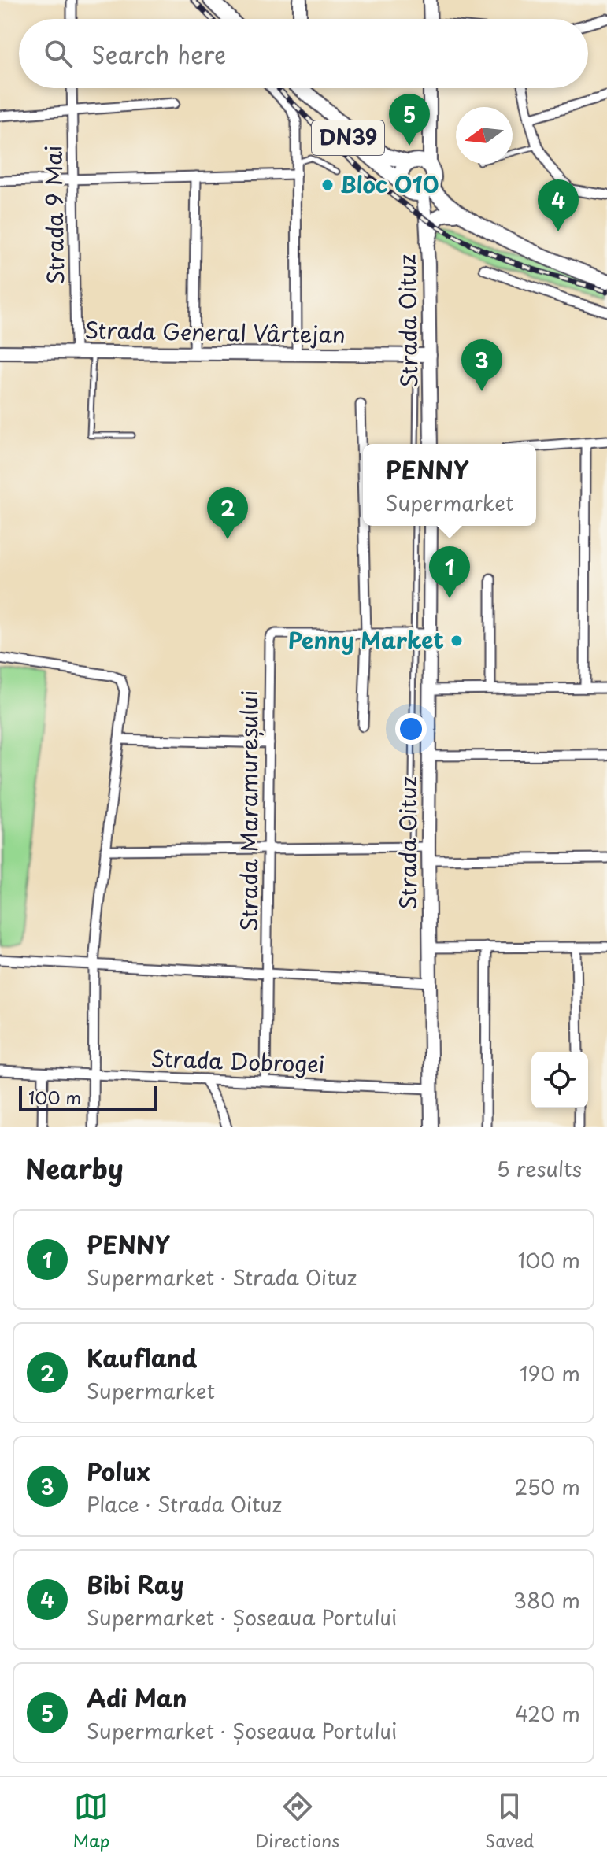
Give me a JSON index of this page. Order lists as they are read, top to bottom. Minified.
{"streets":{"main road":["DN39","Strada Oituz","Strada General Vârtejan"],"street":["Strada 9 Mai","Strada Maramureșului","Strada Dobrogei"]},"crossings":[["DN39","Strada Oituz"],["Strada 9 Mai","Strada General Vârtejan"],["Strada Oituz","Strada General Vârtejan"],["Strada Oituz","Strada Maramureșului"],["Strada Oituz","Strada Dobrogei"],["Strada Maramureșului","Strada Dobrogei"]],"places":["Bloc O10","Penny Market"],"scale_bar":"100 m","north":"left","page":{"search":"Search here","pins":["5","4","3","2","1"],"popup":["PENNY","Supermarket"],"scale":"100 m","heading":["Nearby","5 results"],"list":[{"mark":"1","name":"PENNY","note":"Supermarket · Strada Oituz","value":"100 m"},{"mark":"2","name":"Kaufland","note":"Supermarket","value":"190 m"},{"mark":"3","name":"Polux","note":"Place · Strada Oituz","value":"250 m"},{"mark":"4","name":"Bibi Ray","note":"Supermarket · Șoseaua Portului","value":"380 m"},{"mark":"5","name":"Adi Man","note":"Supermarket · Șoseaua Portului","value":"420 m"}],"nav":["Map","Directions","Saved"]}}
